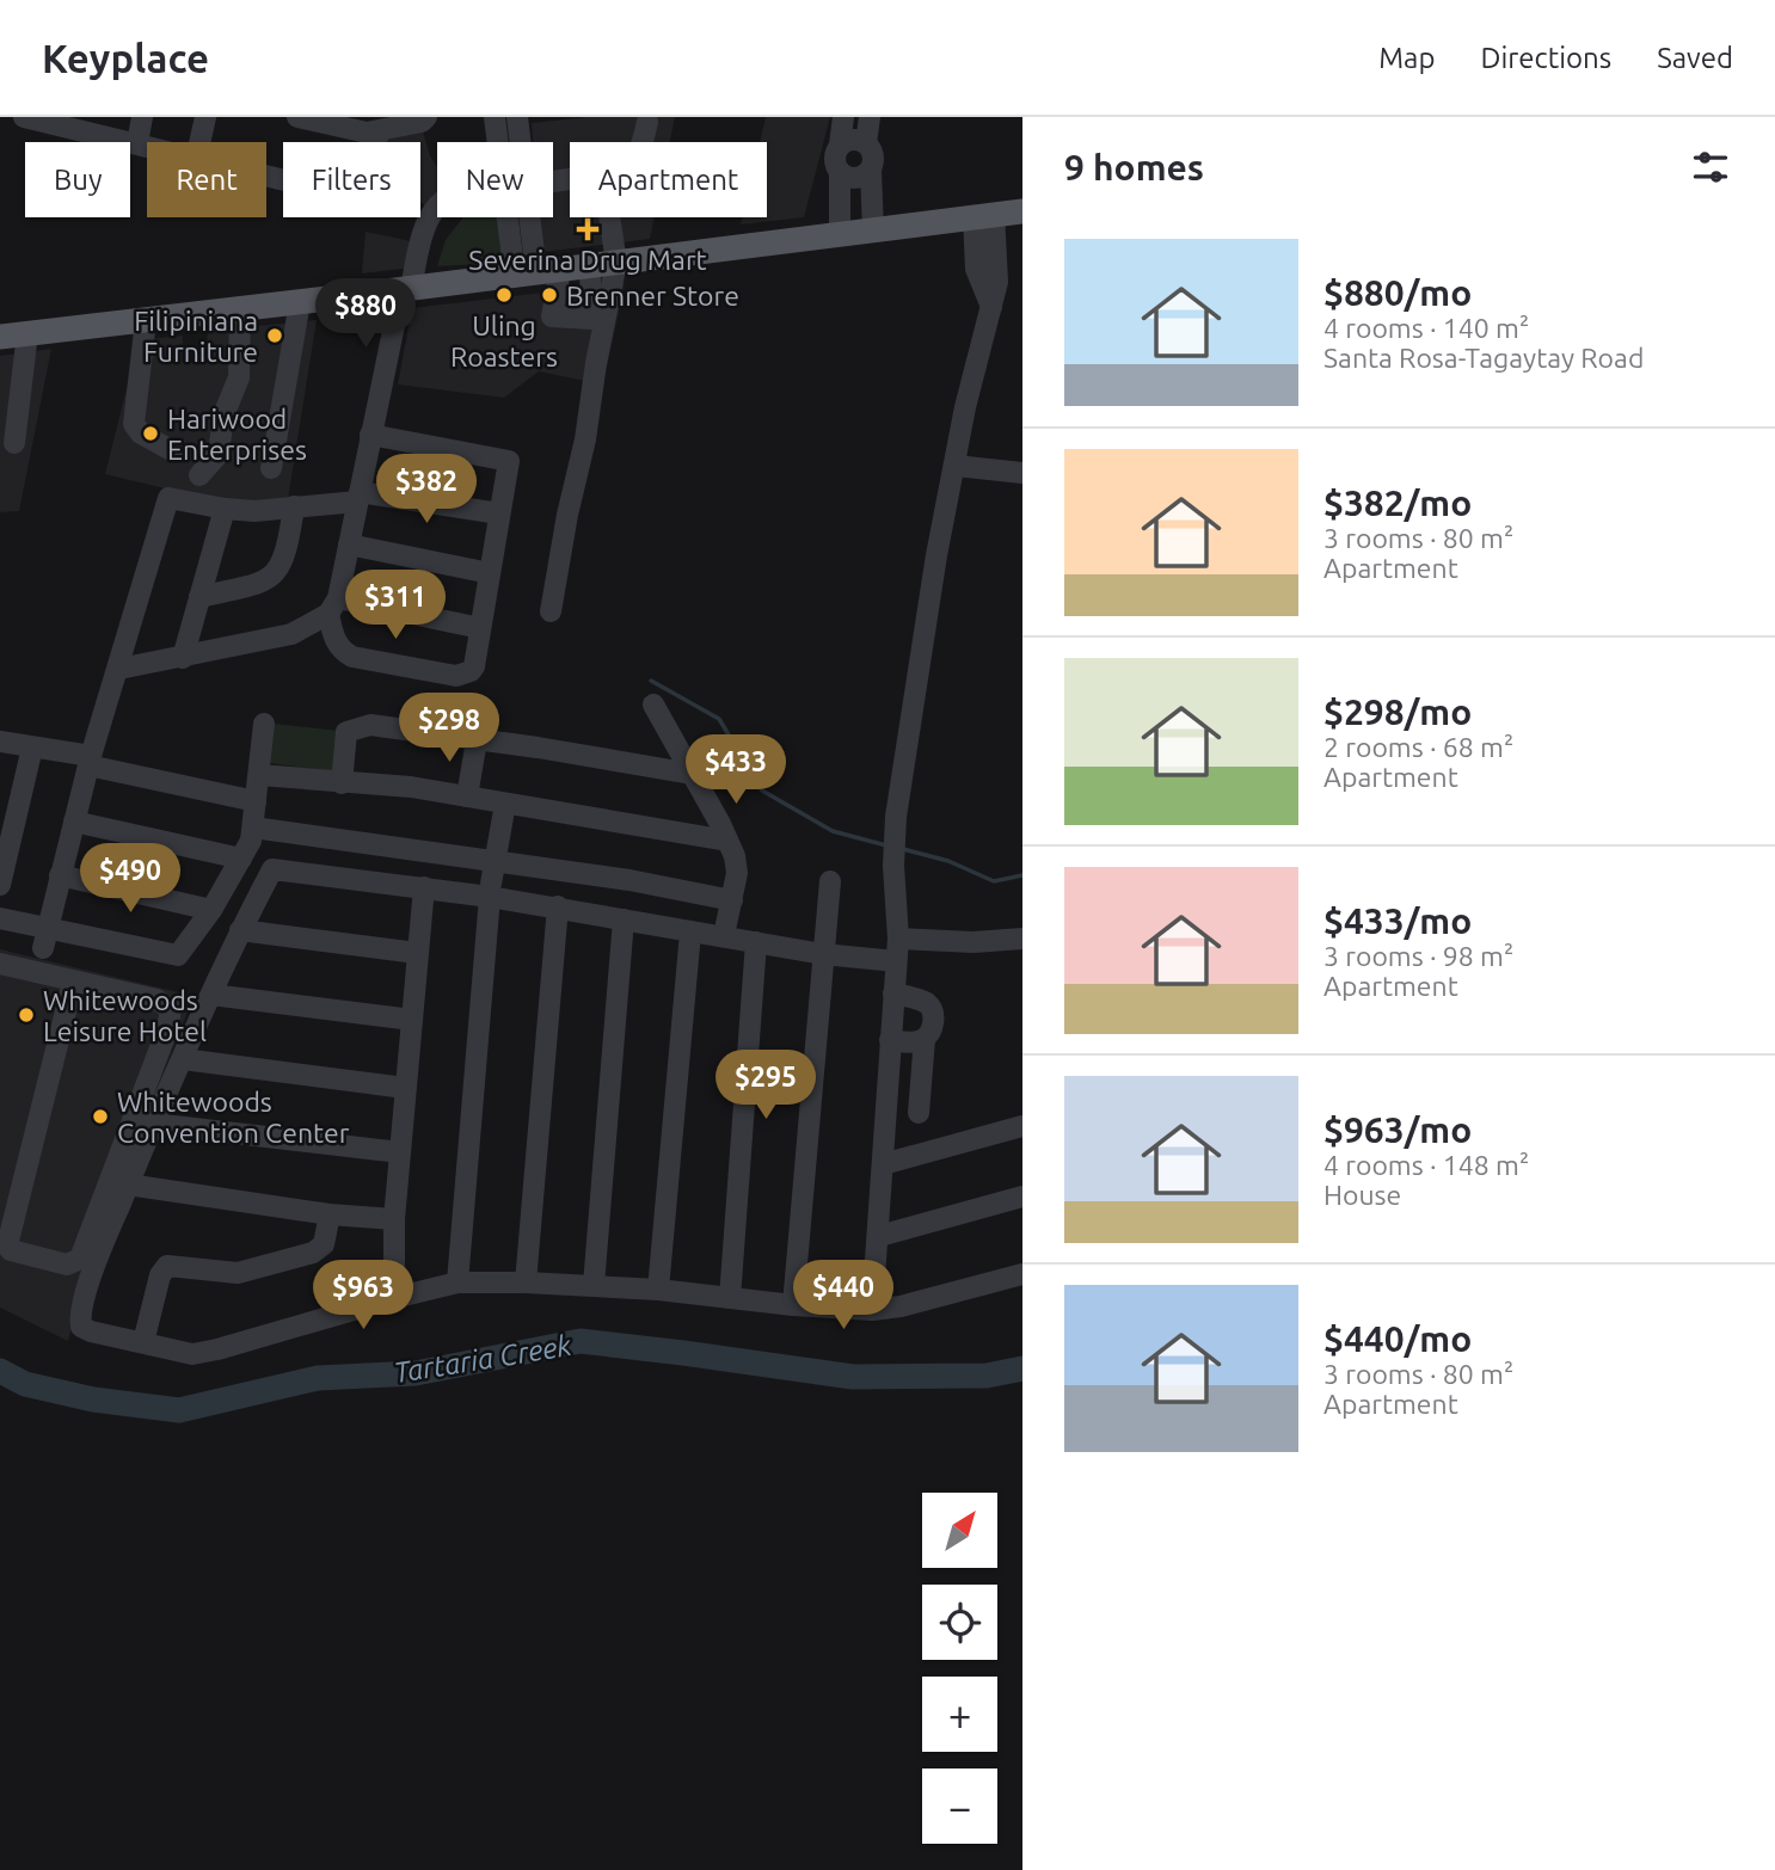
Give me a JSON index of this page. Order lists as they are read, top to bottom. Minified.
{"water":["Tartaria Creek"],"places":{"health":["Severina Drug Mart"],"other":["Uling Roasters","Brenner Store","Filipiniana Furniture","Hariwood Enterprises","Whitewoods Leisure Hotel","Whitewoods Convention Center"]},"north":"top right","page":{"header":"Keyplace","nav":["Map","Directions","Saved"],"heading":"9 homes","chip":["Buy","Rent","Filters","New","Apartment"],"list":[{"name":"$880/mo","note":"4 rooms · 140 m² · Santa Rosa-Tagaytay Road"},{"name":"$382/mo","note":"3 rooms · 80 m² · Apartment"},{"name":"$298/mo","note":"2 rooms · 68 m² · Apartment"},{"name":"$433/mo","note":"3 rooms · 98 m² · Apartment"},{"name":"$963/mo","note":"4 rooms · 148 m² · House"},{"name":"$440/mo","note":"3 rooms · 80 m² · Apartment"}],"price":["$880","$382","$311","$298","$433","$490","$295","$963","$440"],"map_buttons":["+","−"]}}
